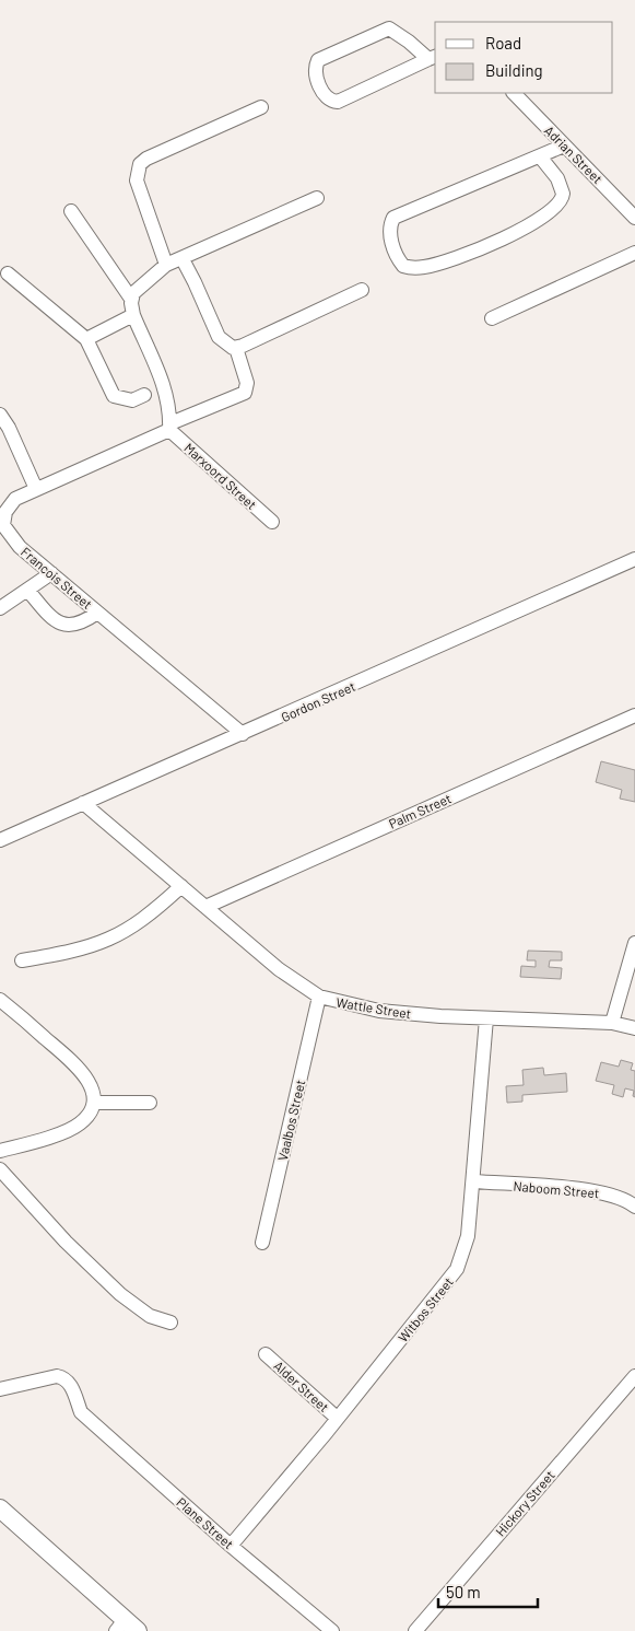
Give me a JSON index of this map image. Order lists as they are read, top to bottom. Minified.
{"streets":{"street":["Adrian Street","Marxoord Street","Francois Street","Gordon Street","Palm Street","Wattle Street","Vaalbos Street","Naboom Street","Witbos Street","Alder Street","Hickory Street","Plane Street"]},"crossings":[["Marxoord Street","Francois Street"],["Francois Street","Gordon Street"],["Gordon Street","Wattle Street"],["Palm Street","Wattle Street"],["Wattle Street","Vaalbos Street"],["Wattle Street","Witbos Street"],["Naboom Street","Witbos Street"],["Witbos Street","Alder Street"],["Witbos Street","Plane Street"]],"legend":["Road","Building"],"scale_bar":"50 m"}
